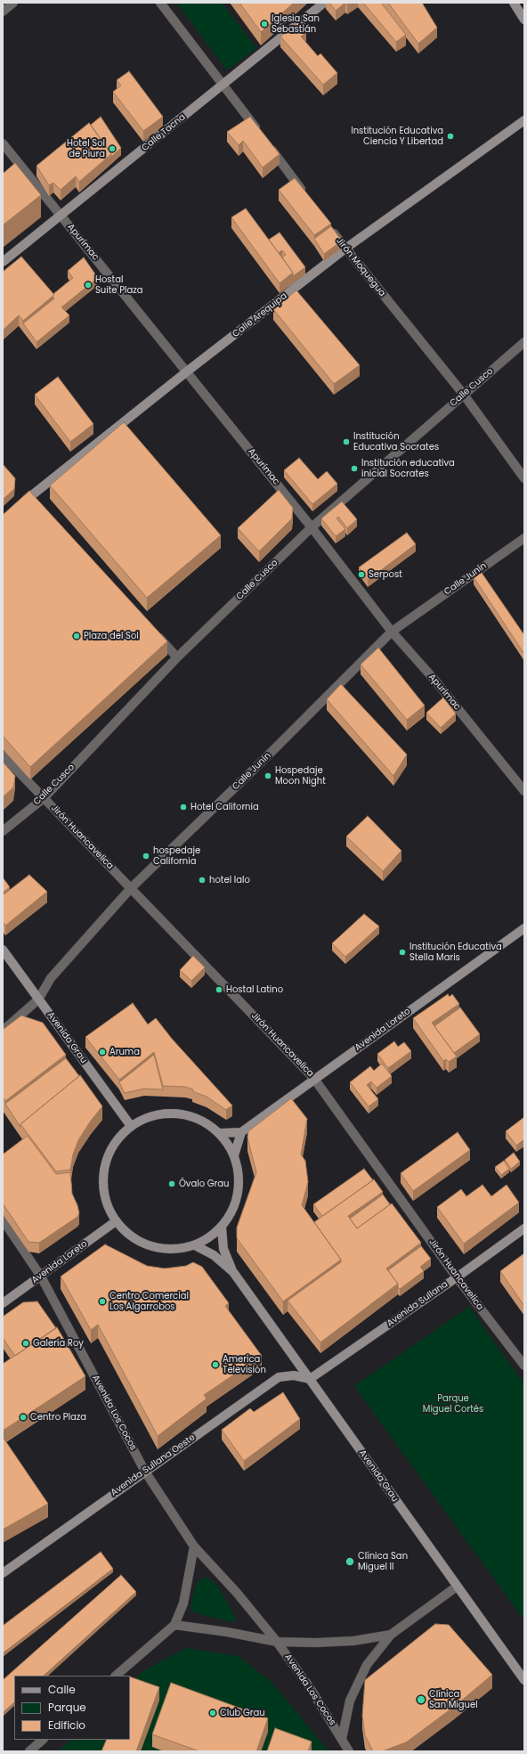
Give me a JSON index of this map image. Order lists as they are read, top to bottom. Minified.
{"streets":{"street":["Calle Tacna","Apurímac","Jirón Moquegua","Calle Arequipa","Calle Cusco","Calle Junín","Jirón Huancavelica","Avenida Loreto","Avenida Grau","Avenida Sullana","Avenida Los Cocos","Avenida Sullana Oeste"]},"crossings":[["Calle Tacna","Apurímac"],["Apurímac","Calle Arequipa"],["Apurímac","Calle Cusco"],["Apurímac","Calle Junín"],["Jirón Moquegua","Calle Arequipa"],["Jirón Moquegua","Calle Cusco"],["Calle Cusco","Jirón Huancavelica"],["Calle Junín","Jirón Huancavelica"],["Calle Junín","Avenida Grau"],["Jirón Huancavelica","Avenida Loreto"],["Jirón Huancavelica","Avenida Sullana"],["Avenida Loreto","Avenida Los Cocos"],["Avenida Grau","Avenida Sullana"],["Avenida Grau","Avenida Los Cocos"],["Avenida Grau","Avenida Sullana Oeste"],["Avenida Sullana","Avenida Sullana Oeste"],["Avenida Los Cocos","Avenida Sullana Oeste"]],"parks":["Parque Miguel Cortés"],"places":["Iglesia San Sebastián","Institución Educativa Ciencia Y Libertad","Hotel Sol de Piura","Hostal Suite Plaza","Institución Educativa Socrates","Institución educativa inicial Socrates","Serpost","Plaza del Sol","Hospedaje Moon Night","Hotel California","hospedaje California","hotel lalo","Institución Educativa Stella Maris","Hostal Latino","Aruma","Óvalo Grau","Centro Comercial Los Algarrobos","Galería Roy","America Televisión","Centro Plaza","Clínica San Miguel II","Clínica San Miguel","Club Grau"],"legend":["Calle","Parque","Edificio"]}
